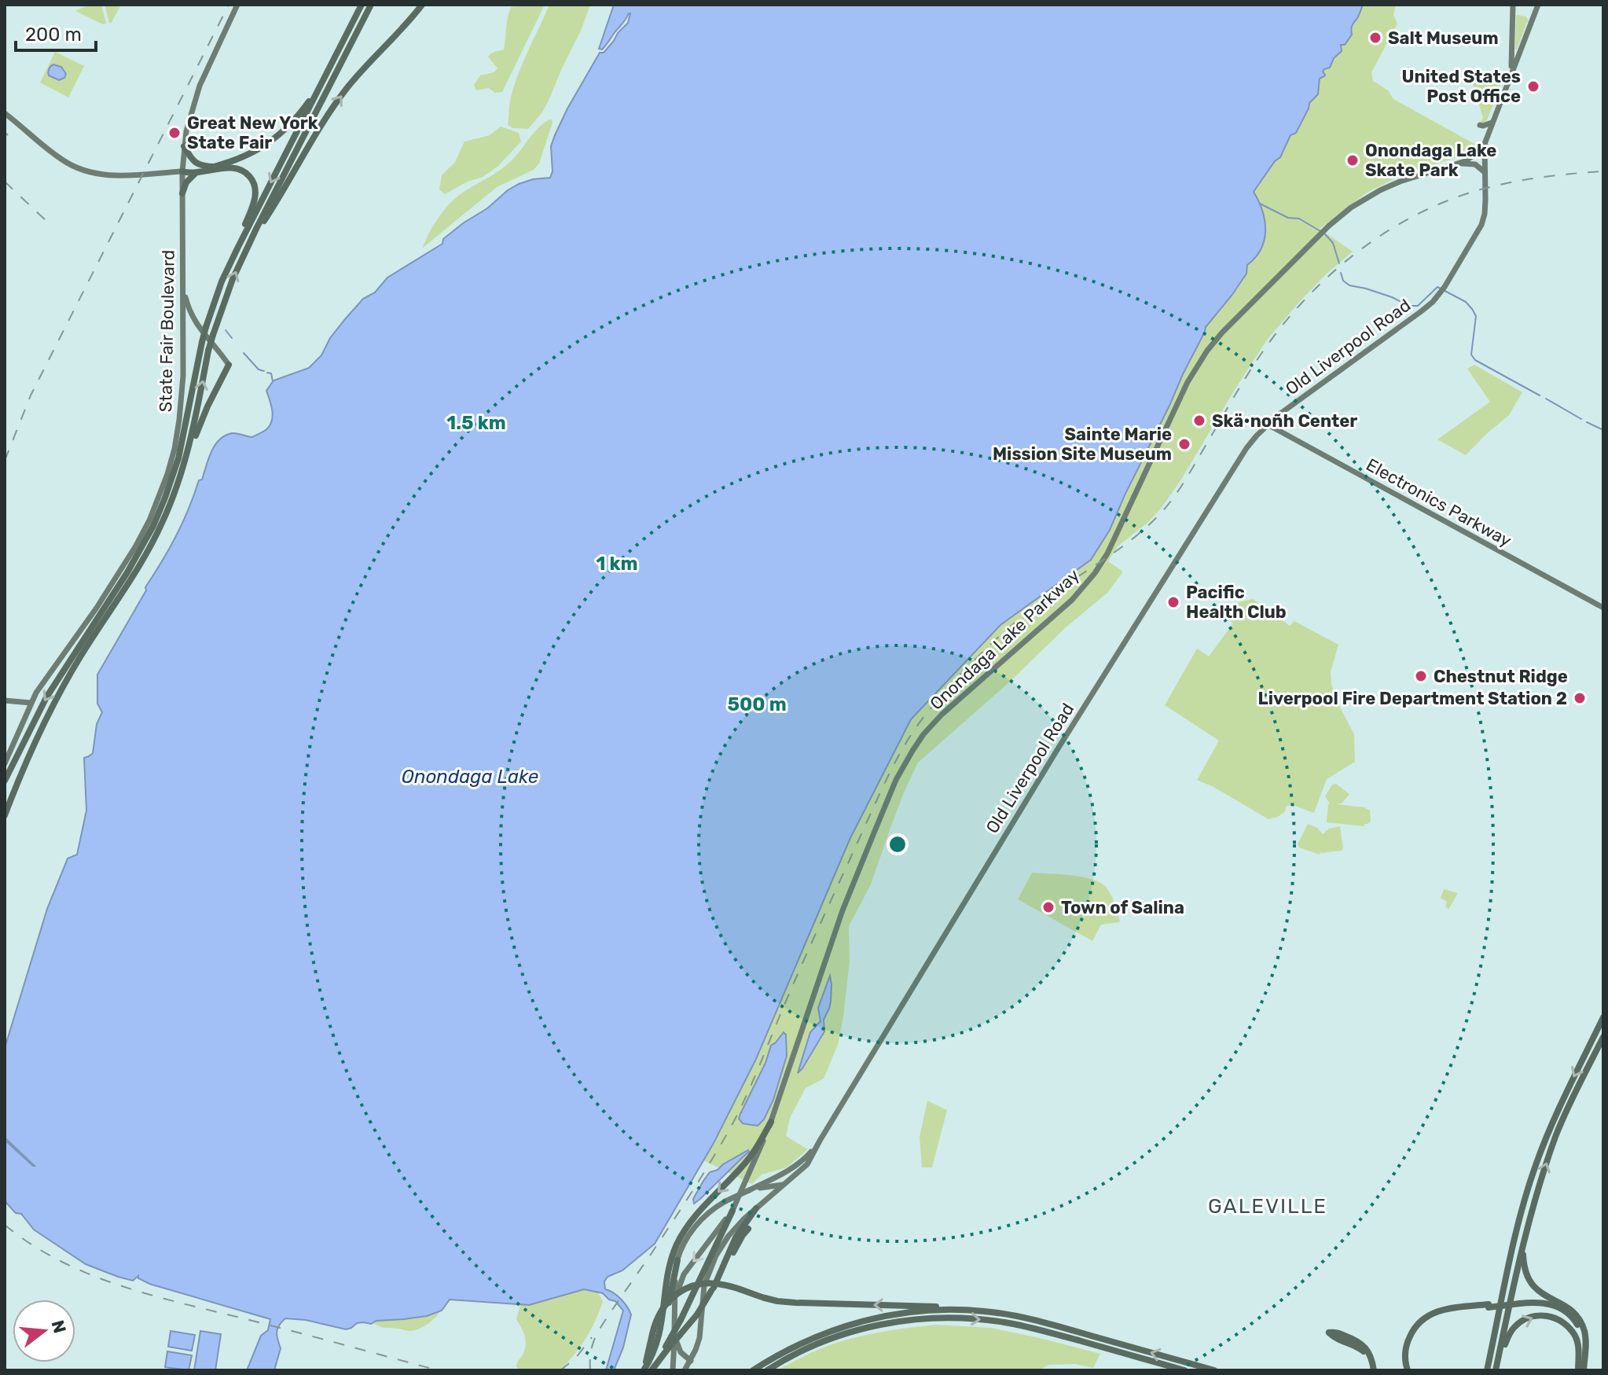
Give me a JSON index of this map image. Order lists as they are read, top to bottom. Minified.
{"streets":{"main road":["State Fair Boulevard","Old Liverpool Road","Electronics Parkway","Onondaga Lake Parkway"]},"crossings":[["Old Liverpool Road","Electronics Parkway"],["Old Liverpool Road","Onondaga Lake Parkway"]],"districts":["GALEVILLE"],"water":["Onondaga Lake"],"places":["Salt Museum","United States Post Office","Great New York State Fair","Onondaga Lake Skate Park","Skä•noñh Center","Sainte Marie Mission Site Museum","Pacific Health Club","Chestnut Ridge","Liverpool Fire Department Station 2","Town of Salina"],"scale_bar":"200 m","north":"right","rings":["1.5 km","1 km","500 m"]}
